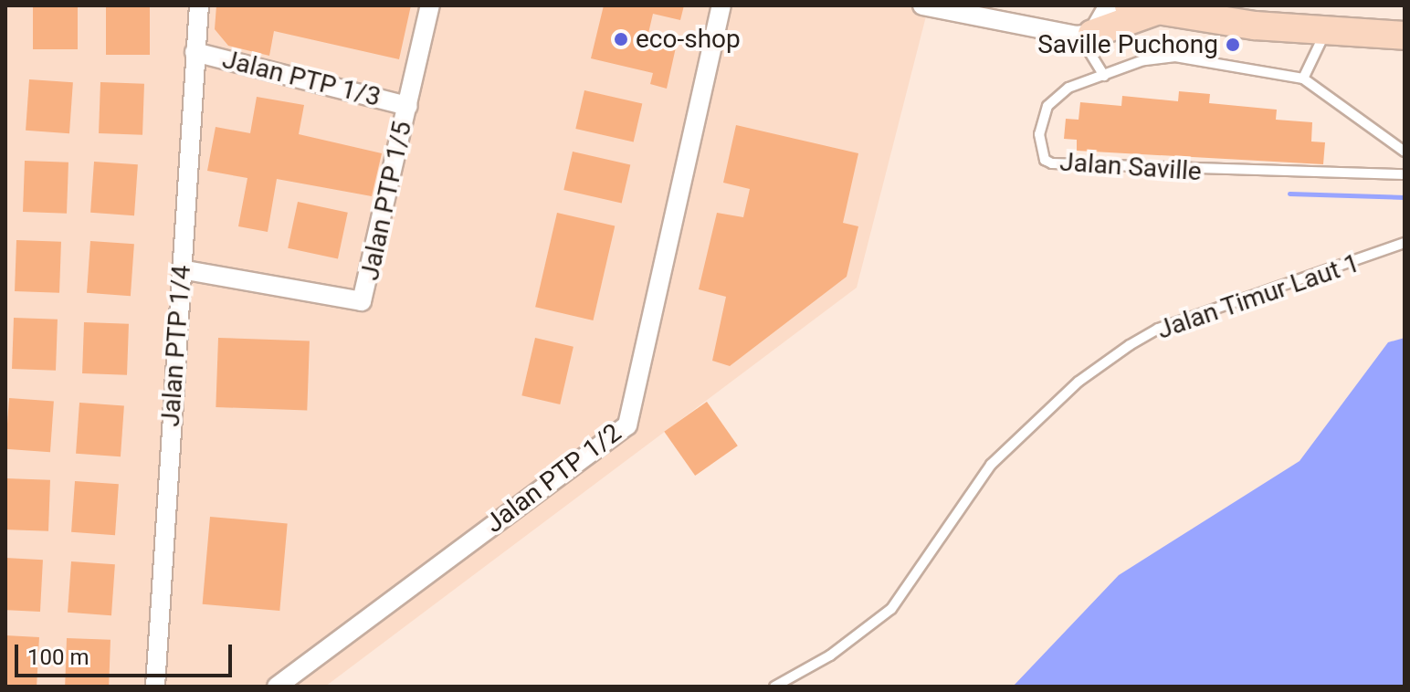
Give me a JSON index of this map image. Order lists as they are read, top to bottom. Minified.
{"streets":{"street":["Jalan PTP 1/3","Jalan PTP 1/5","Jalan PTP 1/4","Jalan PTP 1/2"],"lane":["Jalan Saville","Jalan Timur Laut 1"]},"crossings":[["Jalan PTP 1/3","Jalan PTP 1/5"],["Jalan PTP 1/3","Jalan PTP 1/4"],["Jalan PTP 1/5","Jalan PTP 1/4"]],"places":["eco-shop","Saville Puchong"],"scale_bar":"100 m"}
